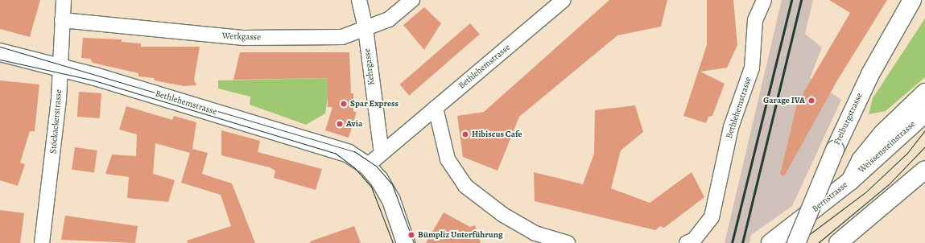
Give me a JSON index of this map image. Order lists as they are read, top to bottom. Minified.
{"streets":{"main road":["Bethlehemstrasse","Freiburgstrasse","Weissensteinstrasse","Bernstrasse"],"street":["Werkgasse","Kehrgasse","Stöckackerstrasse"]},"crossings":[["Werkgasse","Kehrgasse"],["Werkgasse","Stöckackerstrasse"],["Kehrgasse","Bethlehemstrasse"],["Bethlehemstrasse","Stöckackerstrasse"],["Weissensteinstrasse","Bernstrasse"]],"places":["Garage IVA","Spar Express","Avia","Hibiscus Cafe","Bümpliz Unterführung"]}
